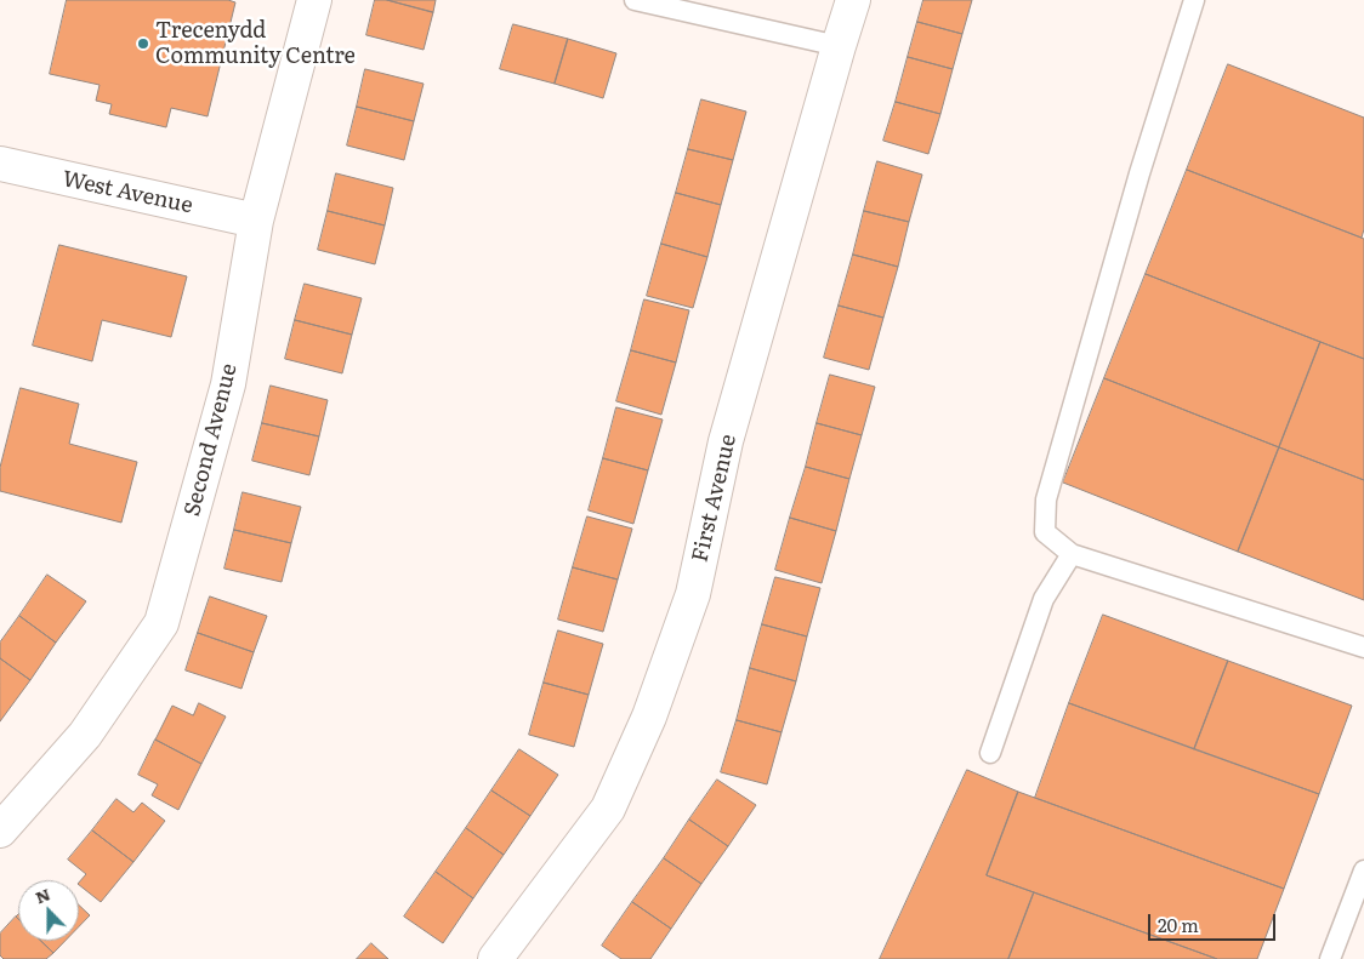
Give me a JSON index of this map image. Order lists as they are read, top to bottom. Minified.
{"streets":{"street":["West Avenue","Second Avenue","First Avenue"]},"crossings":[["West Avenue","Second Avenue"]],"places":["Trecenydd Community Centre"],"scale_bar":"20 m","north":"top"}
